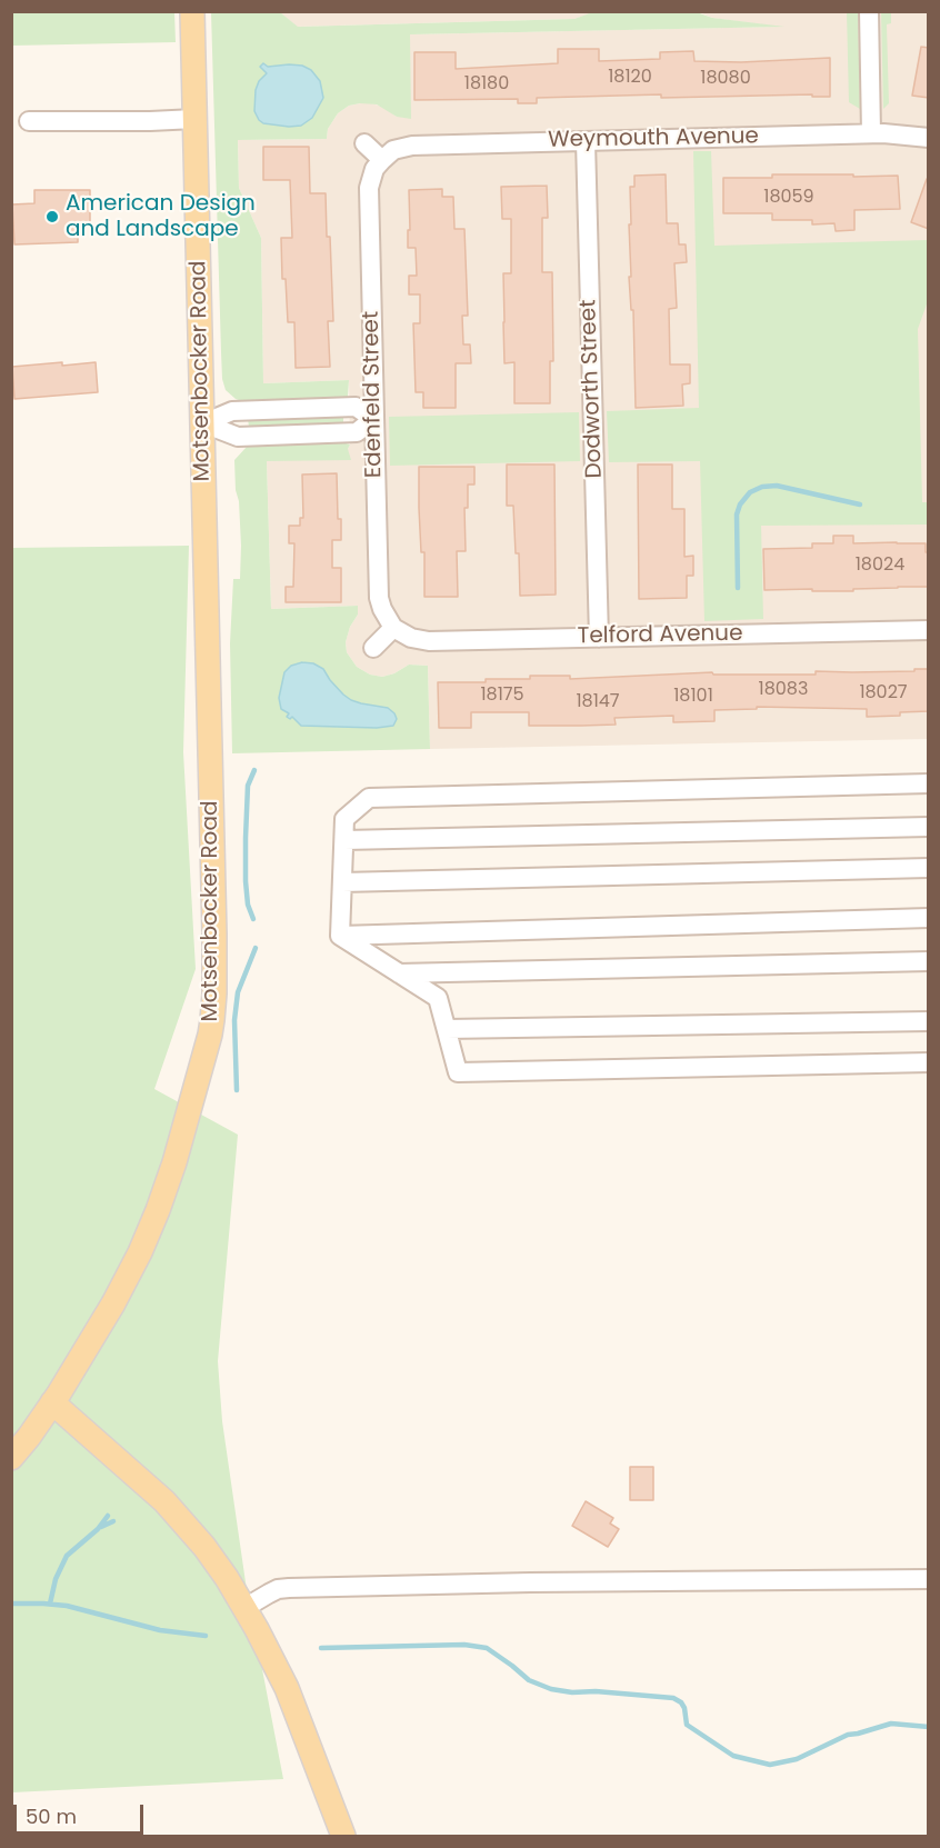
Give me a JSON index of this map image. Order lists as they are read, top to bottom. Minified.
{"streets":{"main road":["Motsenbocker Road"],"street":["Weymouth Avenue","Dodworth Street","Edenfeld Street","Telford Avenue"]},"crossings":[["Weymouth Avenue","Dodworth Street"],["Weymouth Avenue","Edenfeld Street"],["Dodworth Street","Telford Avenue"],["Edenfeld Street","Telford Avenue"]],"places":["American Design and Landscape"],"house_numbers":["18120","18080","18180","18059","18024","18083","18027","18175","18101","18147"],"scale_bar":"50 m"}
